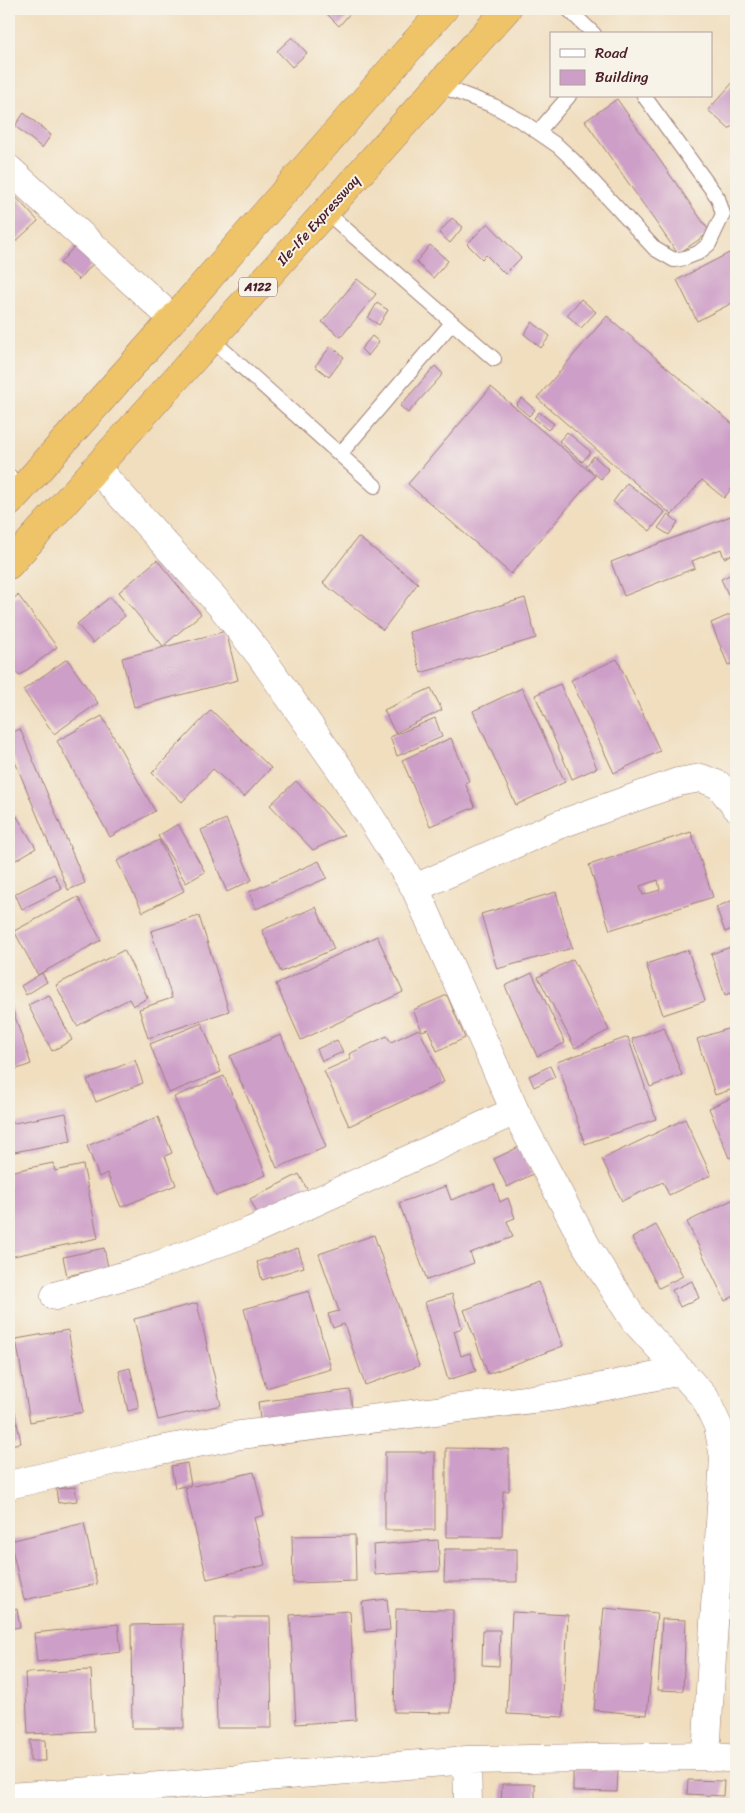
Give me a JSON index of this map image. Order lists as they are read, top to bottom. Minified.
{"streets":{"highway":["Ile-Ife Expressway","A122"]},"legend":["Road","Building"]}
